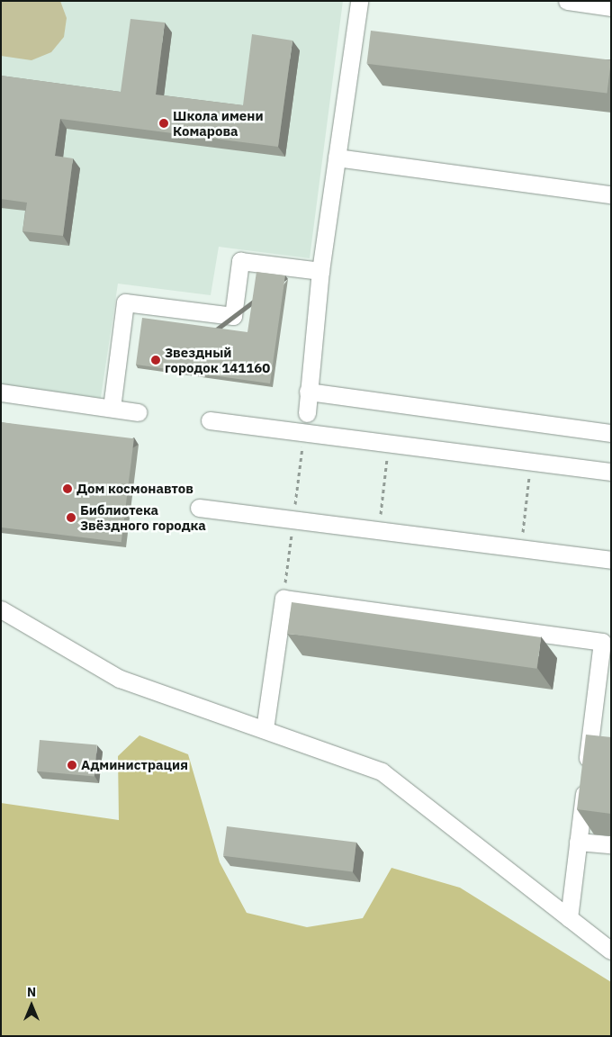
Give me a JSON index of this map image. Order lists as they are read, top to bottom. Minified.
{"places":["Школа имени Комарова","Звездный городок 141160","Дом космонавтов","Библиотека Звёздного городка","Администрация"],"north":"top"}
